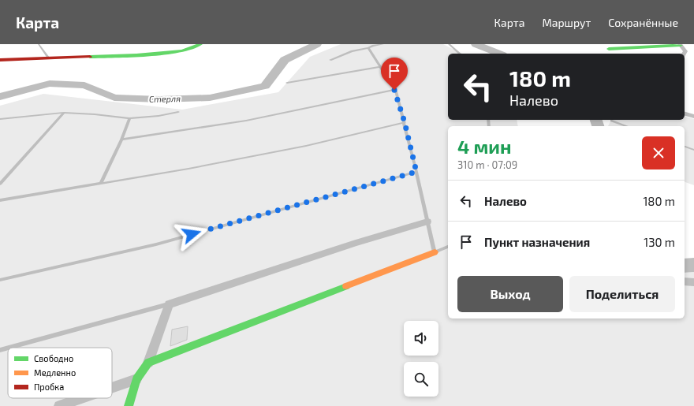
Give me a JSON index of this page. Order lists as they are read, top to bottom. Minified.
{"water":["Стерля"],"legend":["Свободно","Медленно","Пробка"],"page":{"header":"Карта","nav":["Карта","Маршрут","Сохранённые"],"turn":["180 m","Налево"],"heading":["4 мин","310 m · 07:09"],"list":[{"name":"Налево","value":"180 m"},{"name":"Пункт назначения","value":"130 m"}],"buttons":["Выход","Поделиться"]}}
